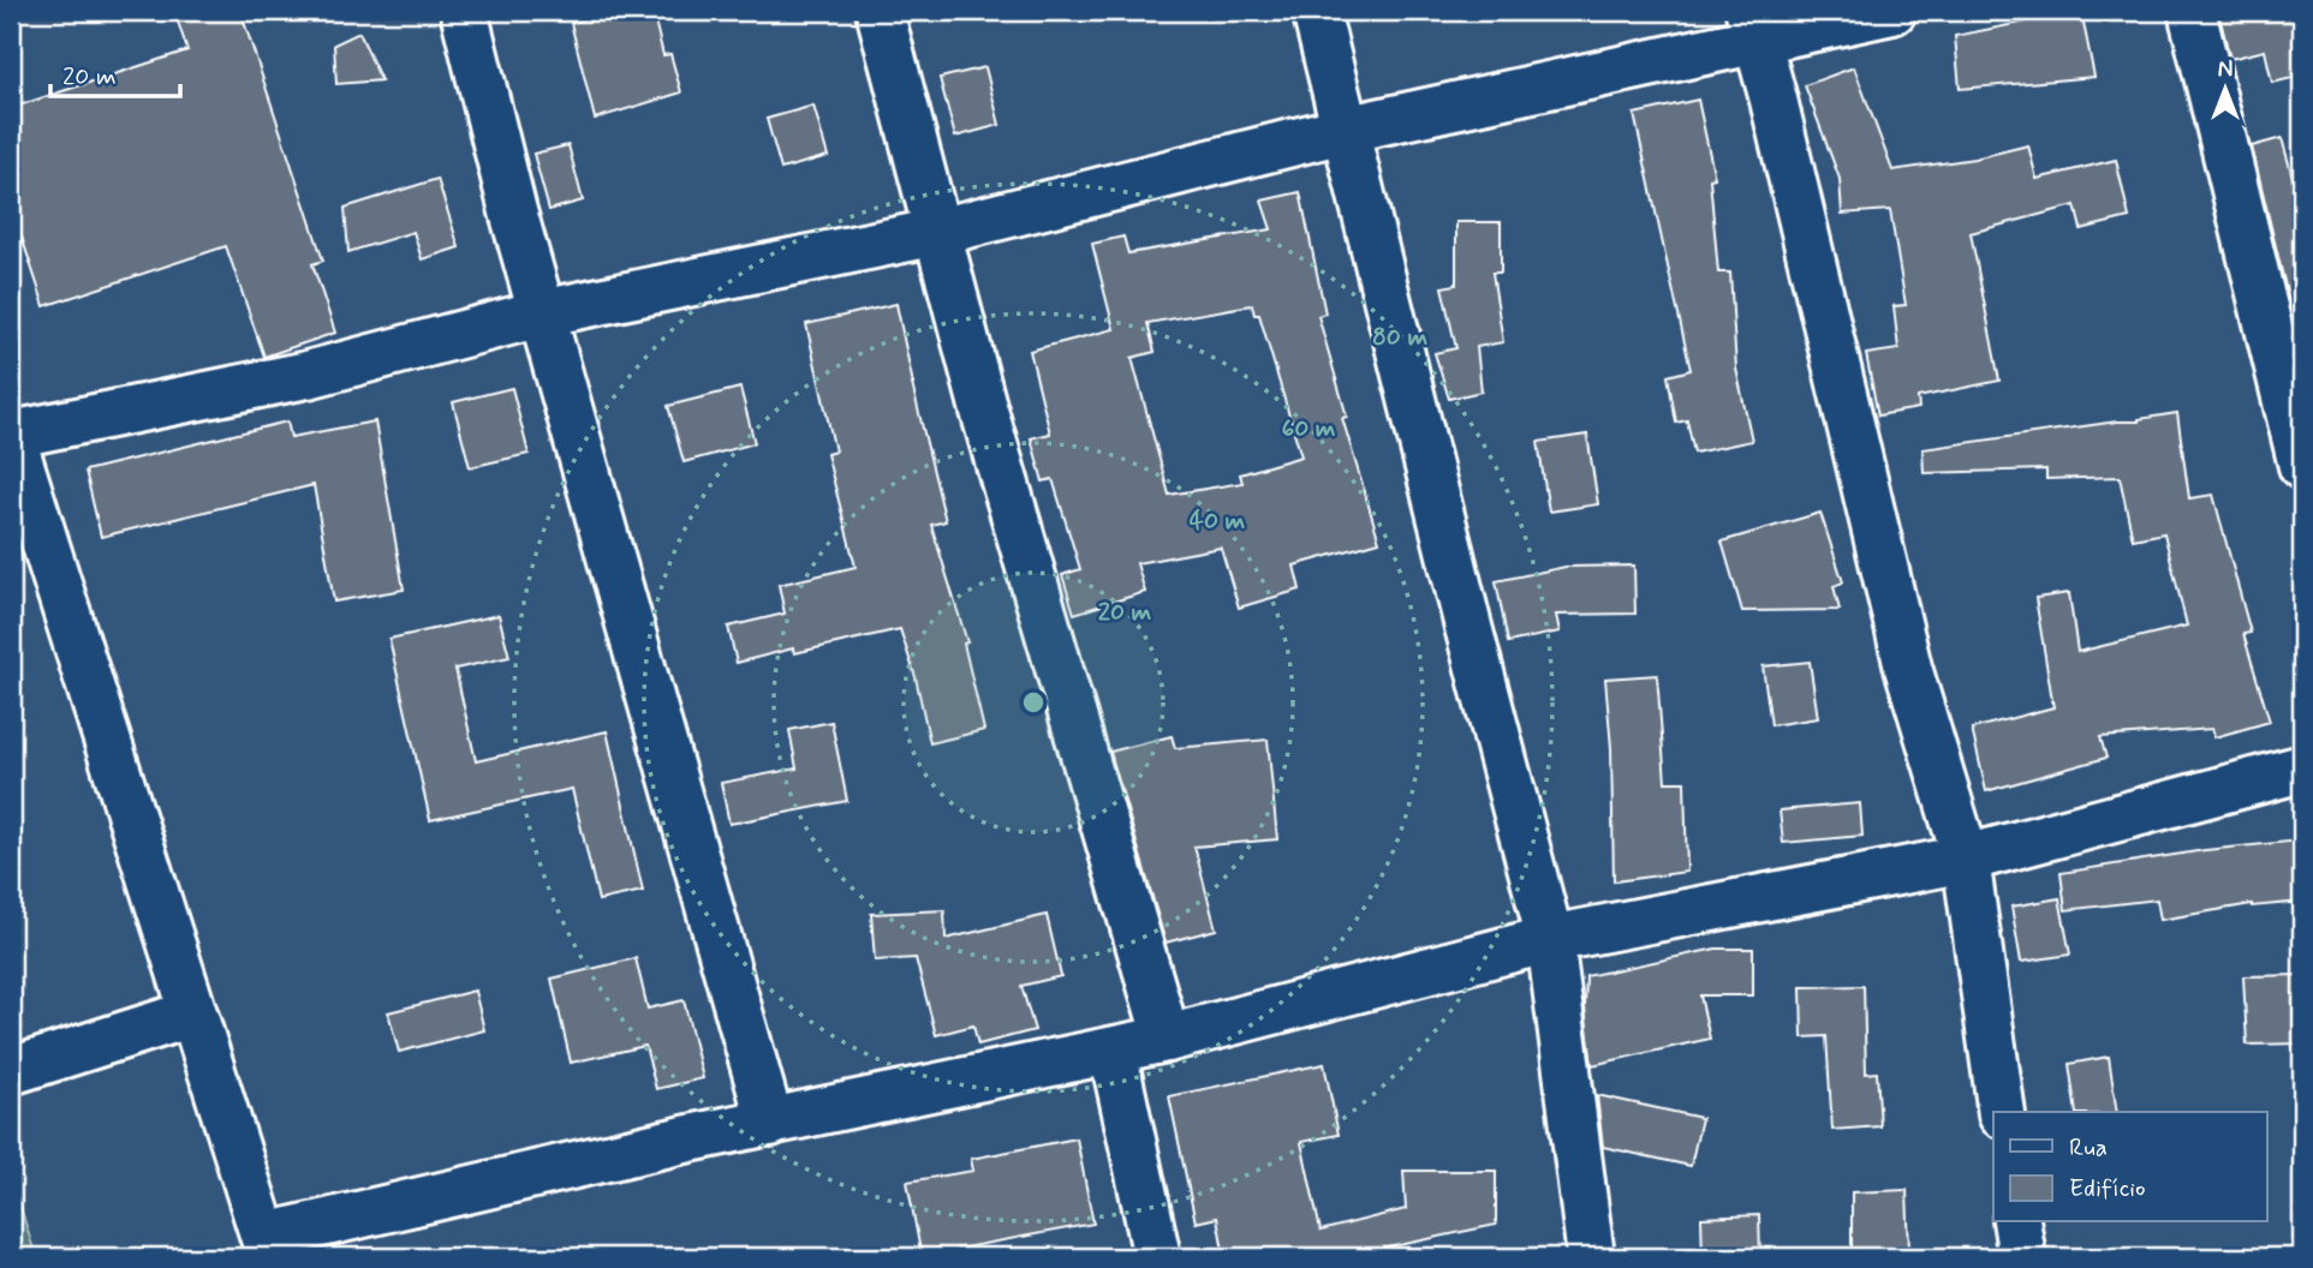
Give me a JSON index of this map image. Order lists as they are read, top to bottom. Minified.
{"legend":["Rua","Edifício"],"scale_bar":"20 m","north":"top","rings":["80 m","60 m","40 m","20 m"]}
